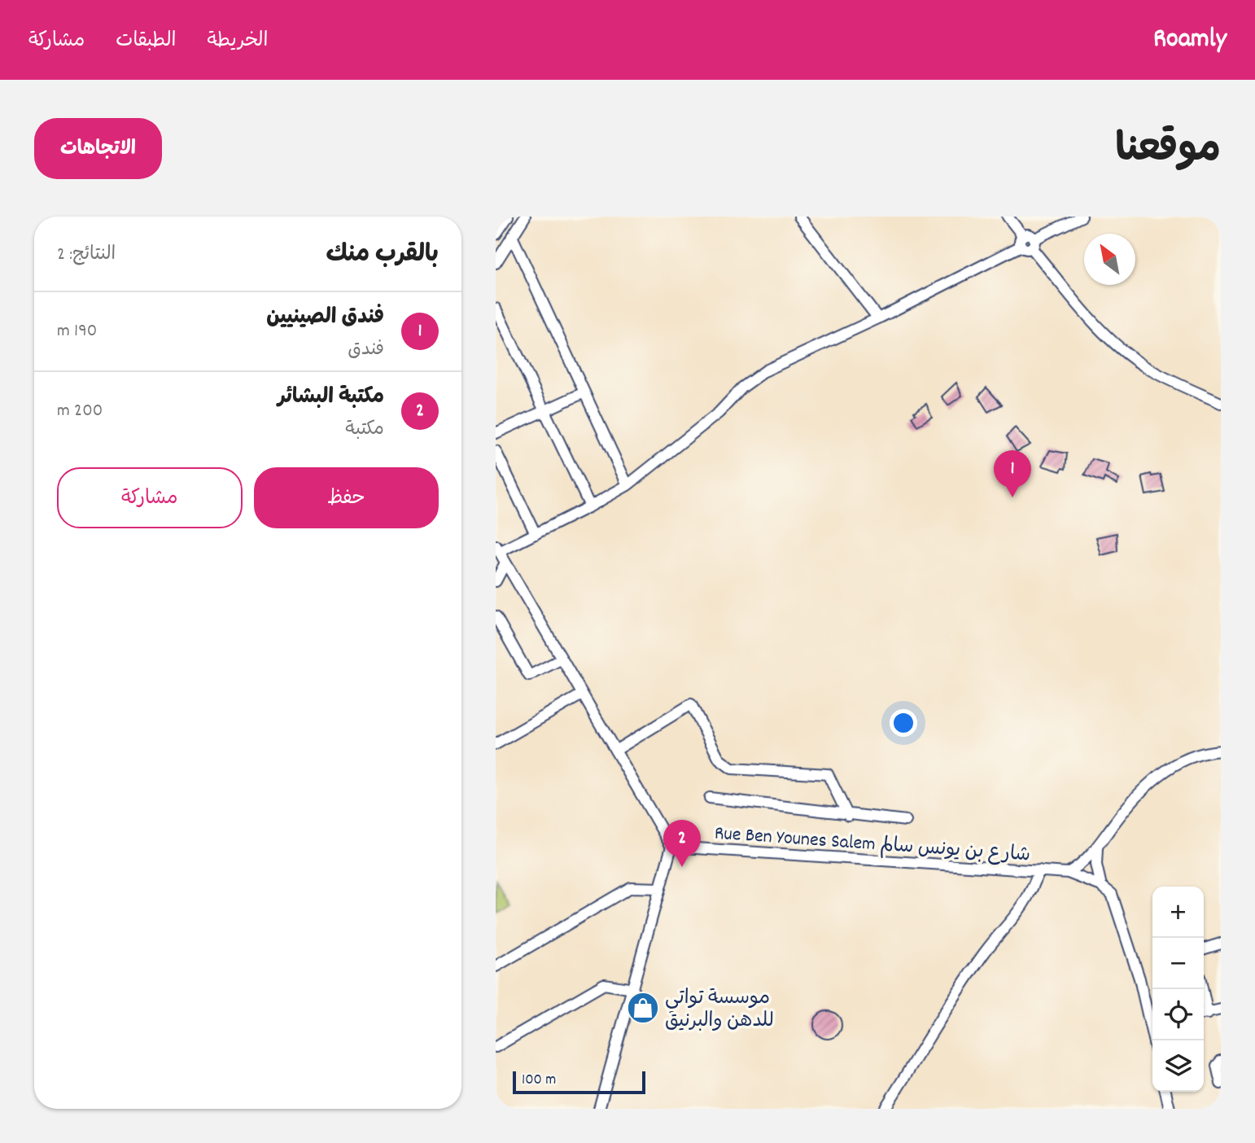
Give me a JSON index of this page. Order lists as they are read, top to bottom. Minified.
{"streets":{"street":["Rue Ben Younes Salem شارع بن يونس سالم"]},"places":{"shop":["موسسة تواتي للدهن والبرنيق"]},"scale_bar":"100 m","north":"top left","page":{"header":"Roamly","nav":["الخريطة","الطبقات","مشاركة"],"title":"موقعنا","buttons":["الاتجاهات",["حفظ","مشاركة"]],"heading":["بالقرب منك","النتائج: 2"],"list":[{"mark":"1","name":"فندق الصينيين","note":"فندق","value":"190 m"},{"mark":"2","name":"مكتبة البشائر","note":"مكتبة","value":"200 m"}],"pins":["1","2"],"map_buttons":["+","−"],"scale":"100 m"}}
